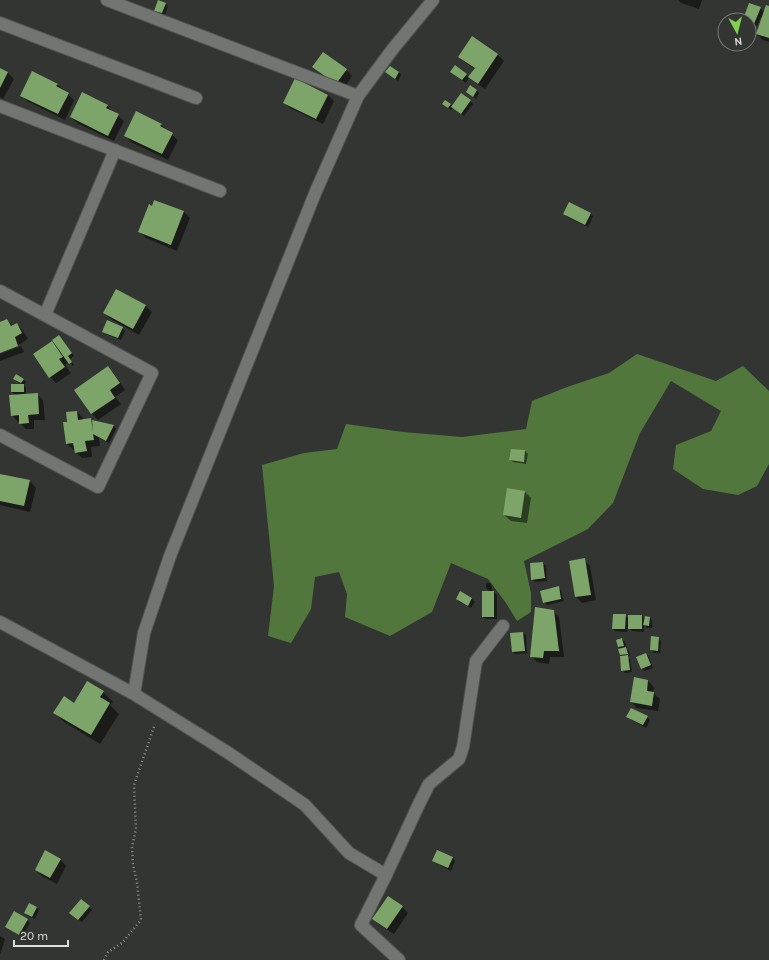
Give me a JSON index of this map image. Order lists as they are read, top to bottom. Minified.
{"scale_bar":"20 m","north":"bottom"}
